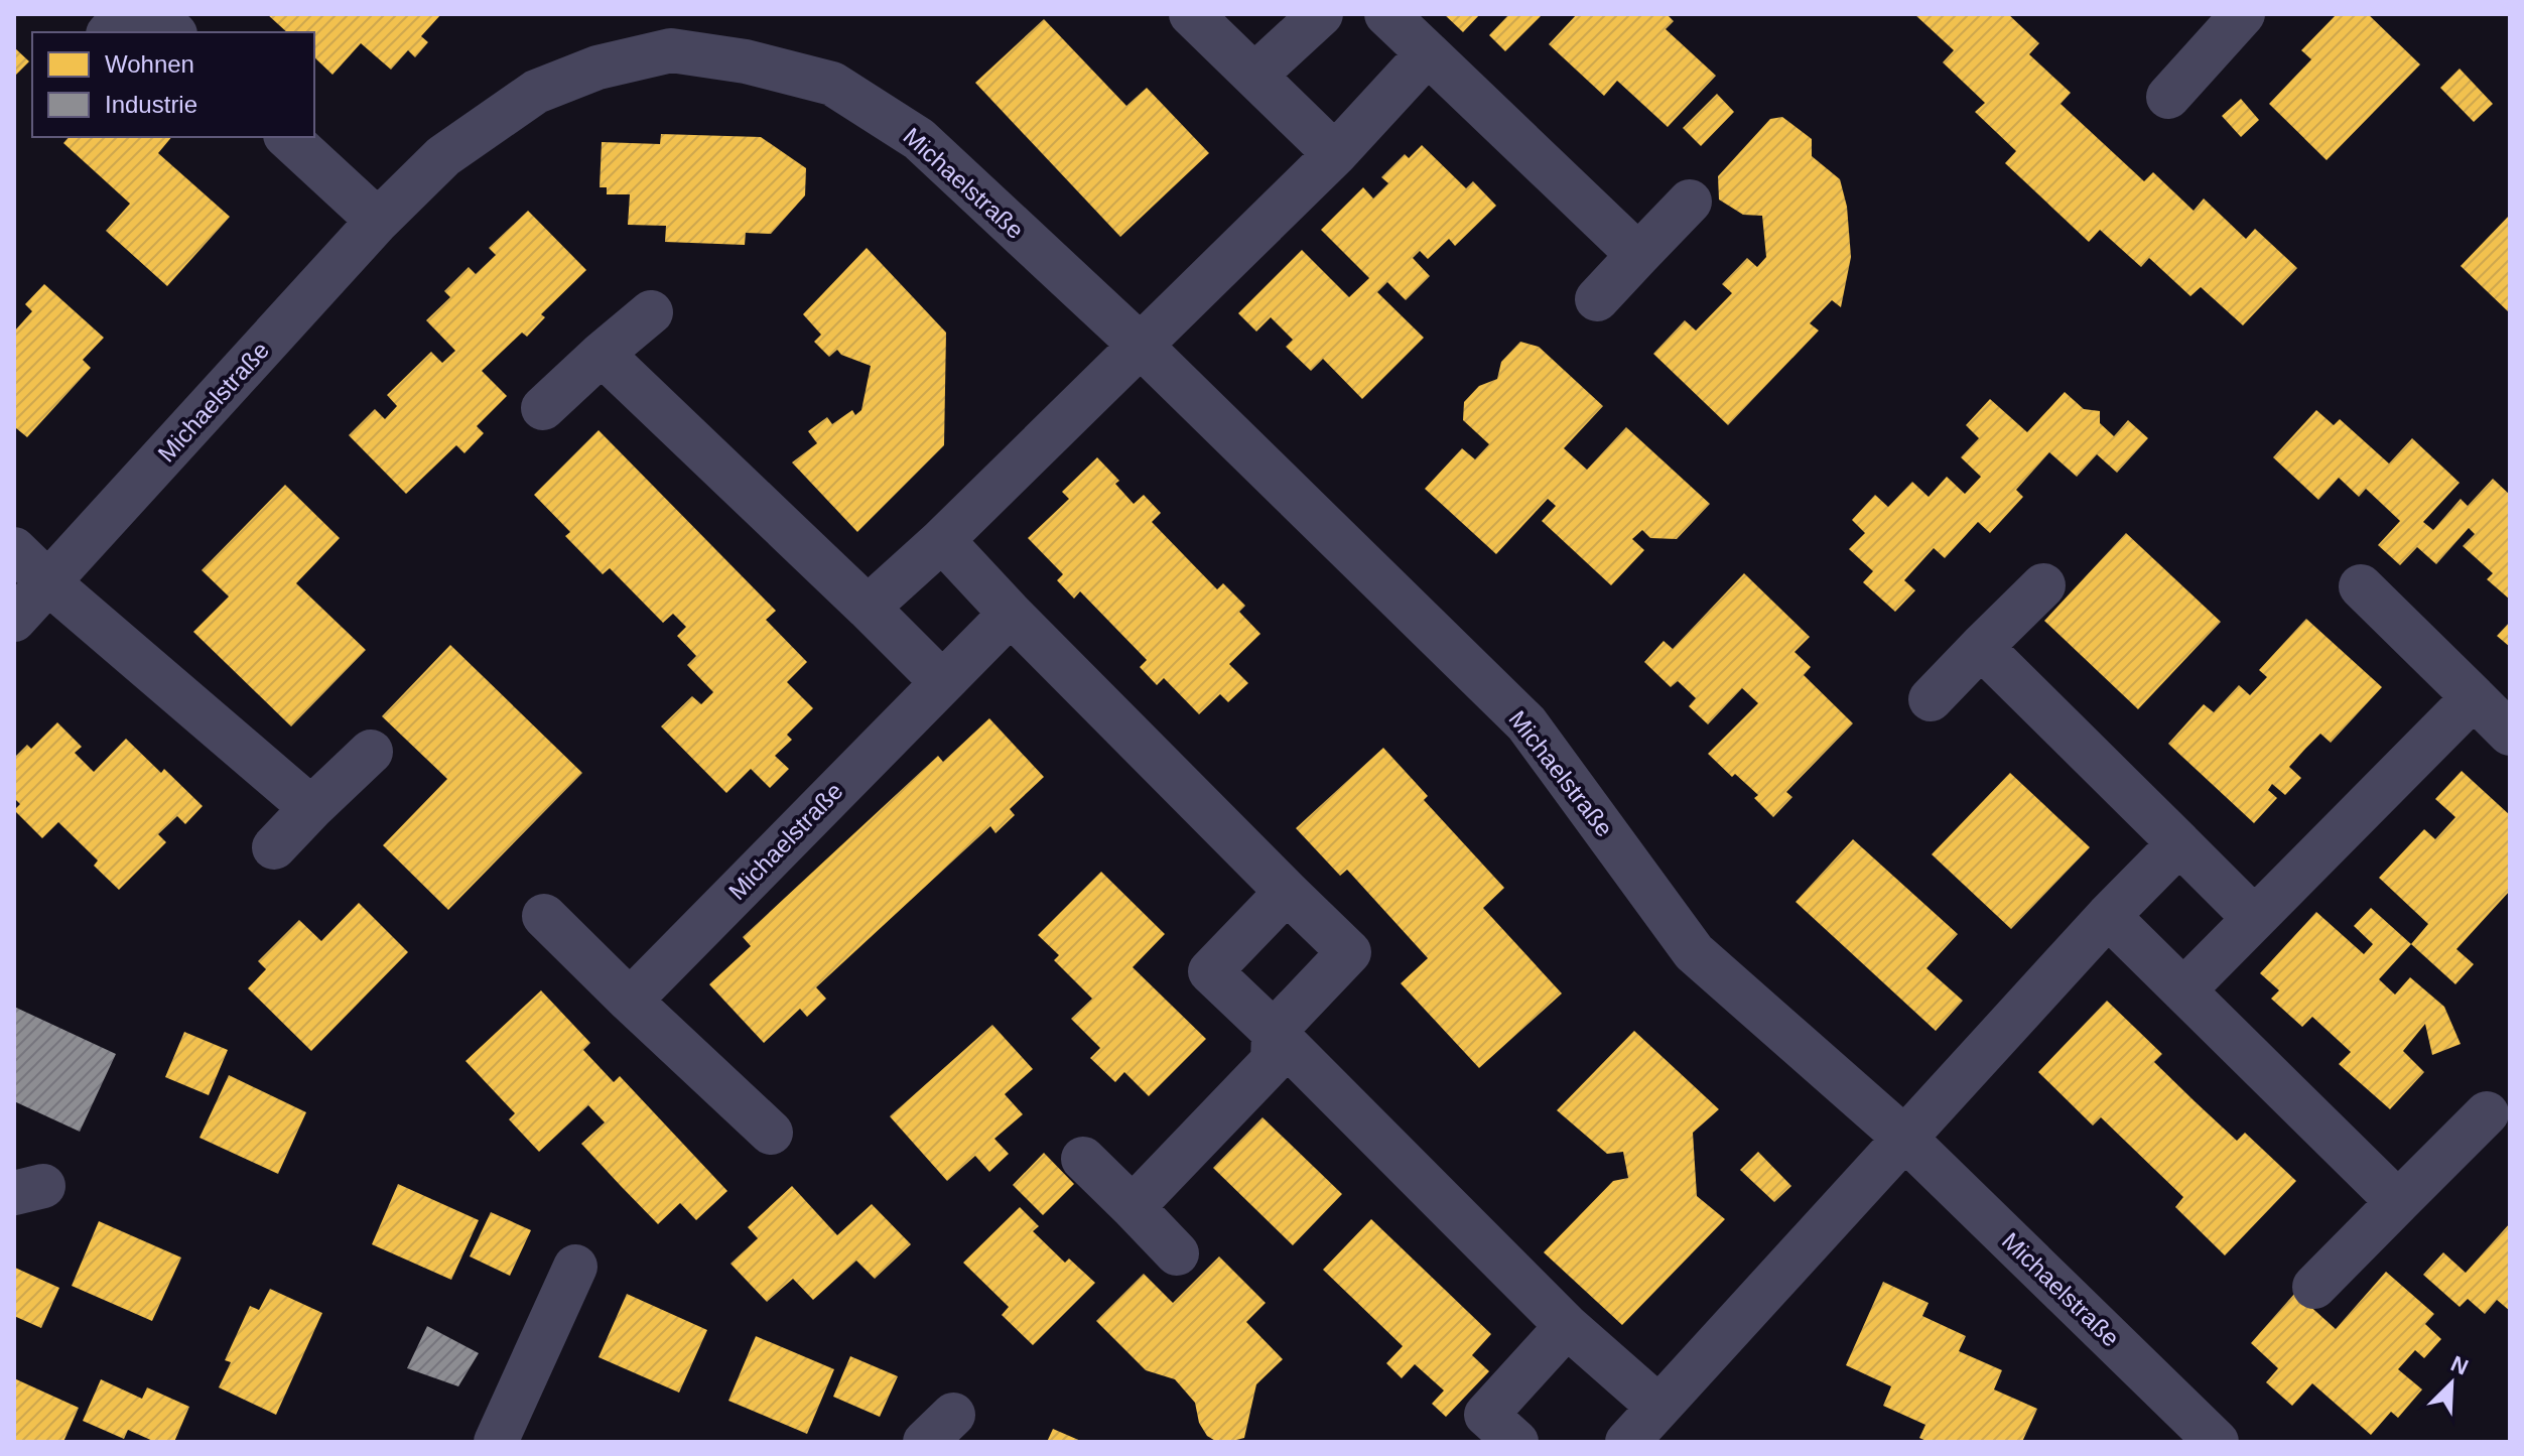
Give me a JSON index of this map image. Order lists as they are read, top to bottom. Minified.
{"streets":{"street":["Michaelstraße"]},"legend":["Wohnen","Industrie"],"north":"top right"}
